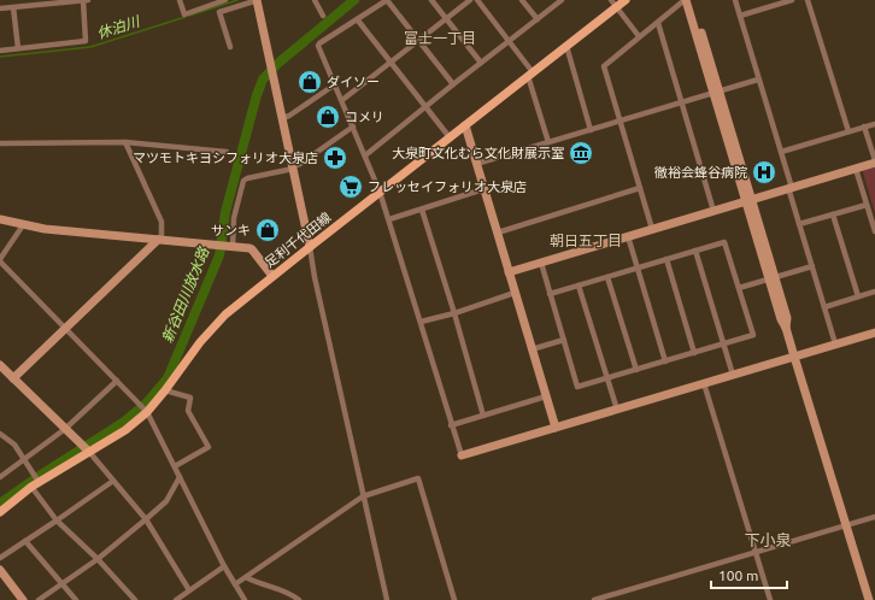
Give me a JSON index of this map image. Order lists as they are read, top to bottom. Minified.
{"streets":{"main road":["足利千代田線"]},"districts":["富士一丁目","朝日五丁目","下小泉"],"water":["休泊川","新谷田川放水路"],"places":{"shop":["ダイソー","コメリ","サンキ"],"museum":["大泉町文化むら文化財展示室"],"pharmacy":["マツモトキヨシフォリオ大泉店"],"hospital":["徹裕会蜂谷病院"],"supermarket":["フレッセイフォリオ大泉店"]},"scale_bar":"100 m"}
